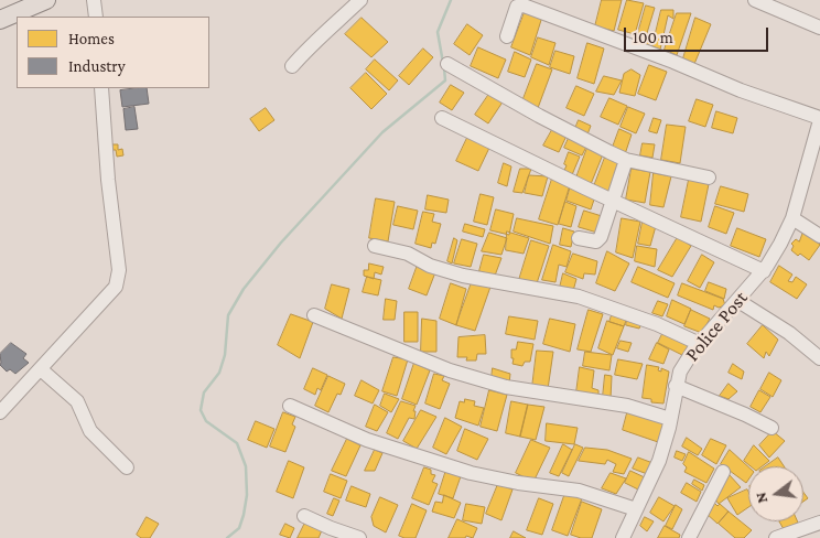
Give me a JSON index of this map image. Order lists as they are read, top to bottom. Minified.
{"streets":{"street":["Police Post"]},"legend":["Homes","Industry"],"scale_bar":"100 m","north":"left"}
